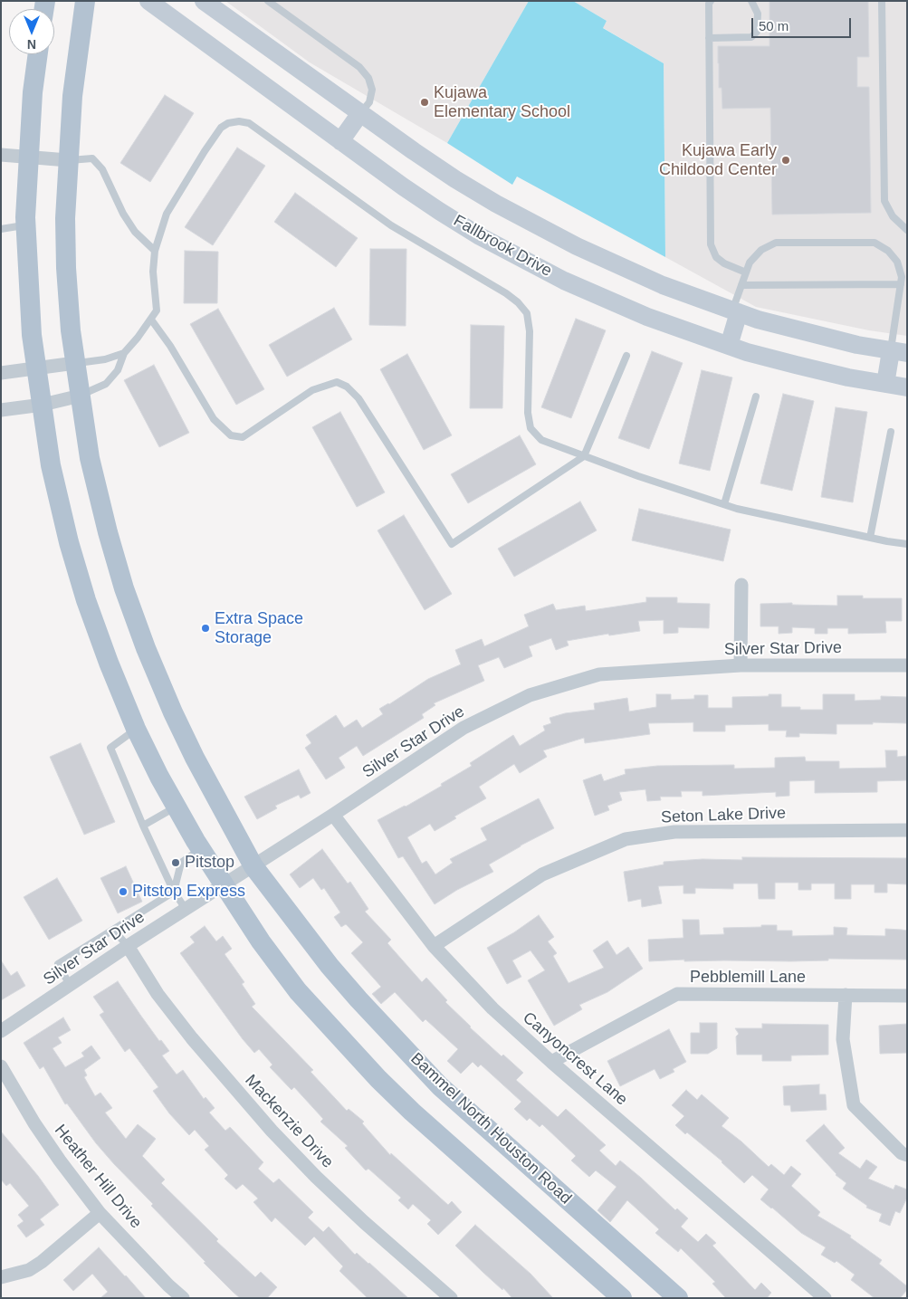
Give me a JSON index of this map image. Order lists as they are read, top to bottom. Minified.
{"streets":{"main road":["Bammel North Houston Road"],"street":["Fallbrook Drive","Silver Star Drive","Seton Lake Drive","Pebblemill Lane","Canyoncrest Lane","Mackenzie Drive","Heather Hill Drive"]},"crossings":[["Silver Star Drive","Canyoncrest Lane"],["Silver Star Drive","Mackenzie Drive"],["Silver Star Drive","Bammel North Houston Road"],["Seton Lake Drive","Canyoncrest Lane"],["Pebblemill Lane","Canyoncrest Lane"]],"places":["Kujawa Elementary School","Kujawa Early Childood Center","Extra Space Storage","Pitstop","Pitstop Express"],"scale_bar":"50 m","north":"bottom"}
